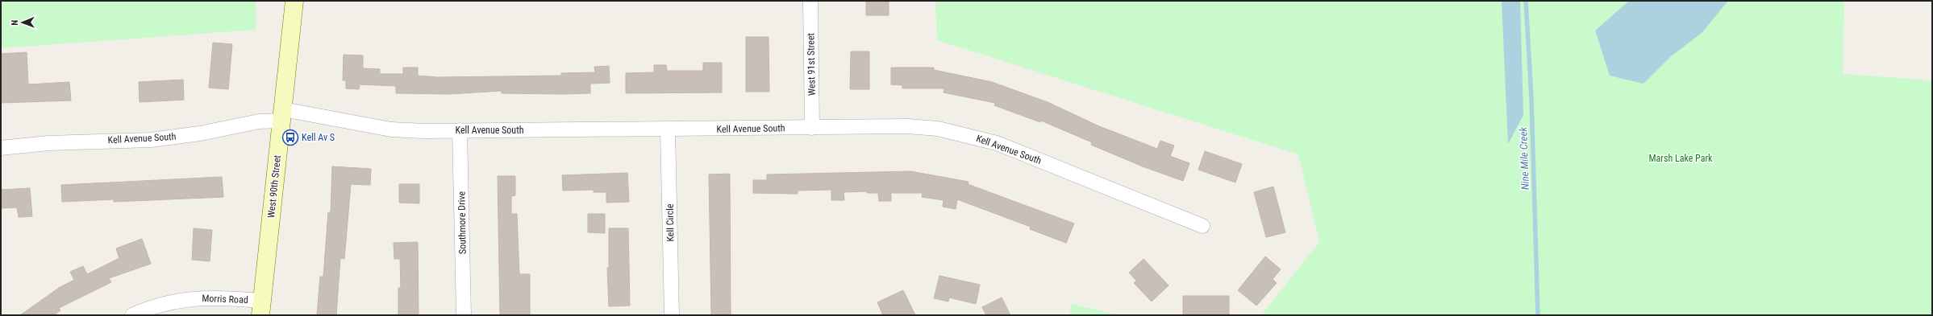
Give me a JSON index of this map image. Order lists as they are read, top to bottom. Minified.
{"streets":{"street":["West 91st Street","Kell Avenue South","West 90th Street","Southmore Drive","Kell Circle","Morris Road"]},"crossings":[["West 91st Street","Kell Avenue South"],["Kell Avenue South","West 90th Street"],["Kell Avenue South","Southmore Drive"],["Kell Avenue South","Kell Circle"],["West 90th Street","Morris Road"]],"water":["Nine Mile Creek"],"parks":["Marsh Lake Park"],"places":{"bus stop":["Kell Av S"]},"north":"left"}
